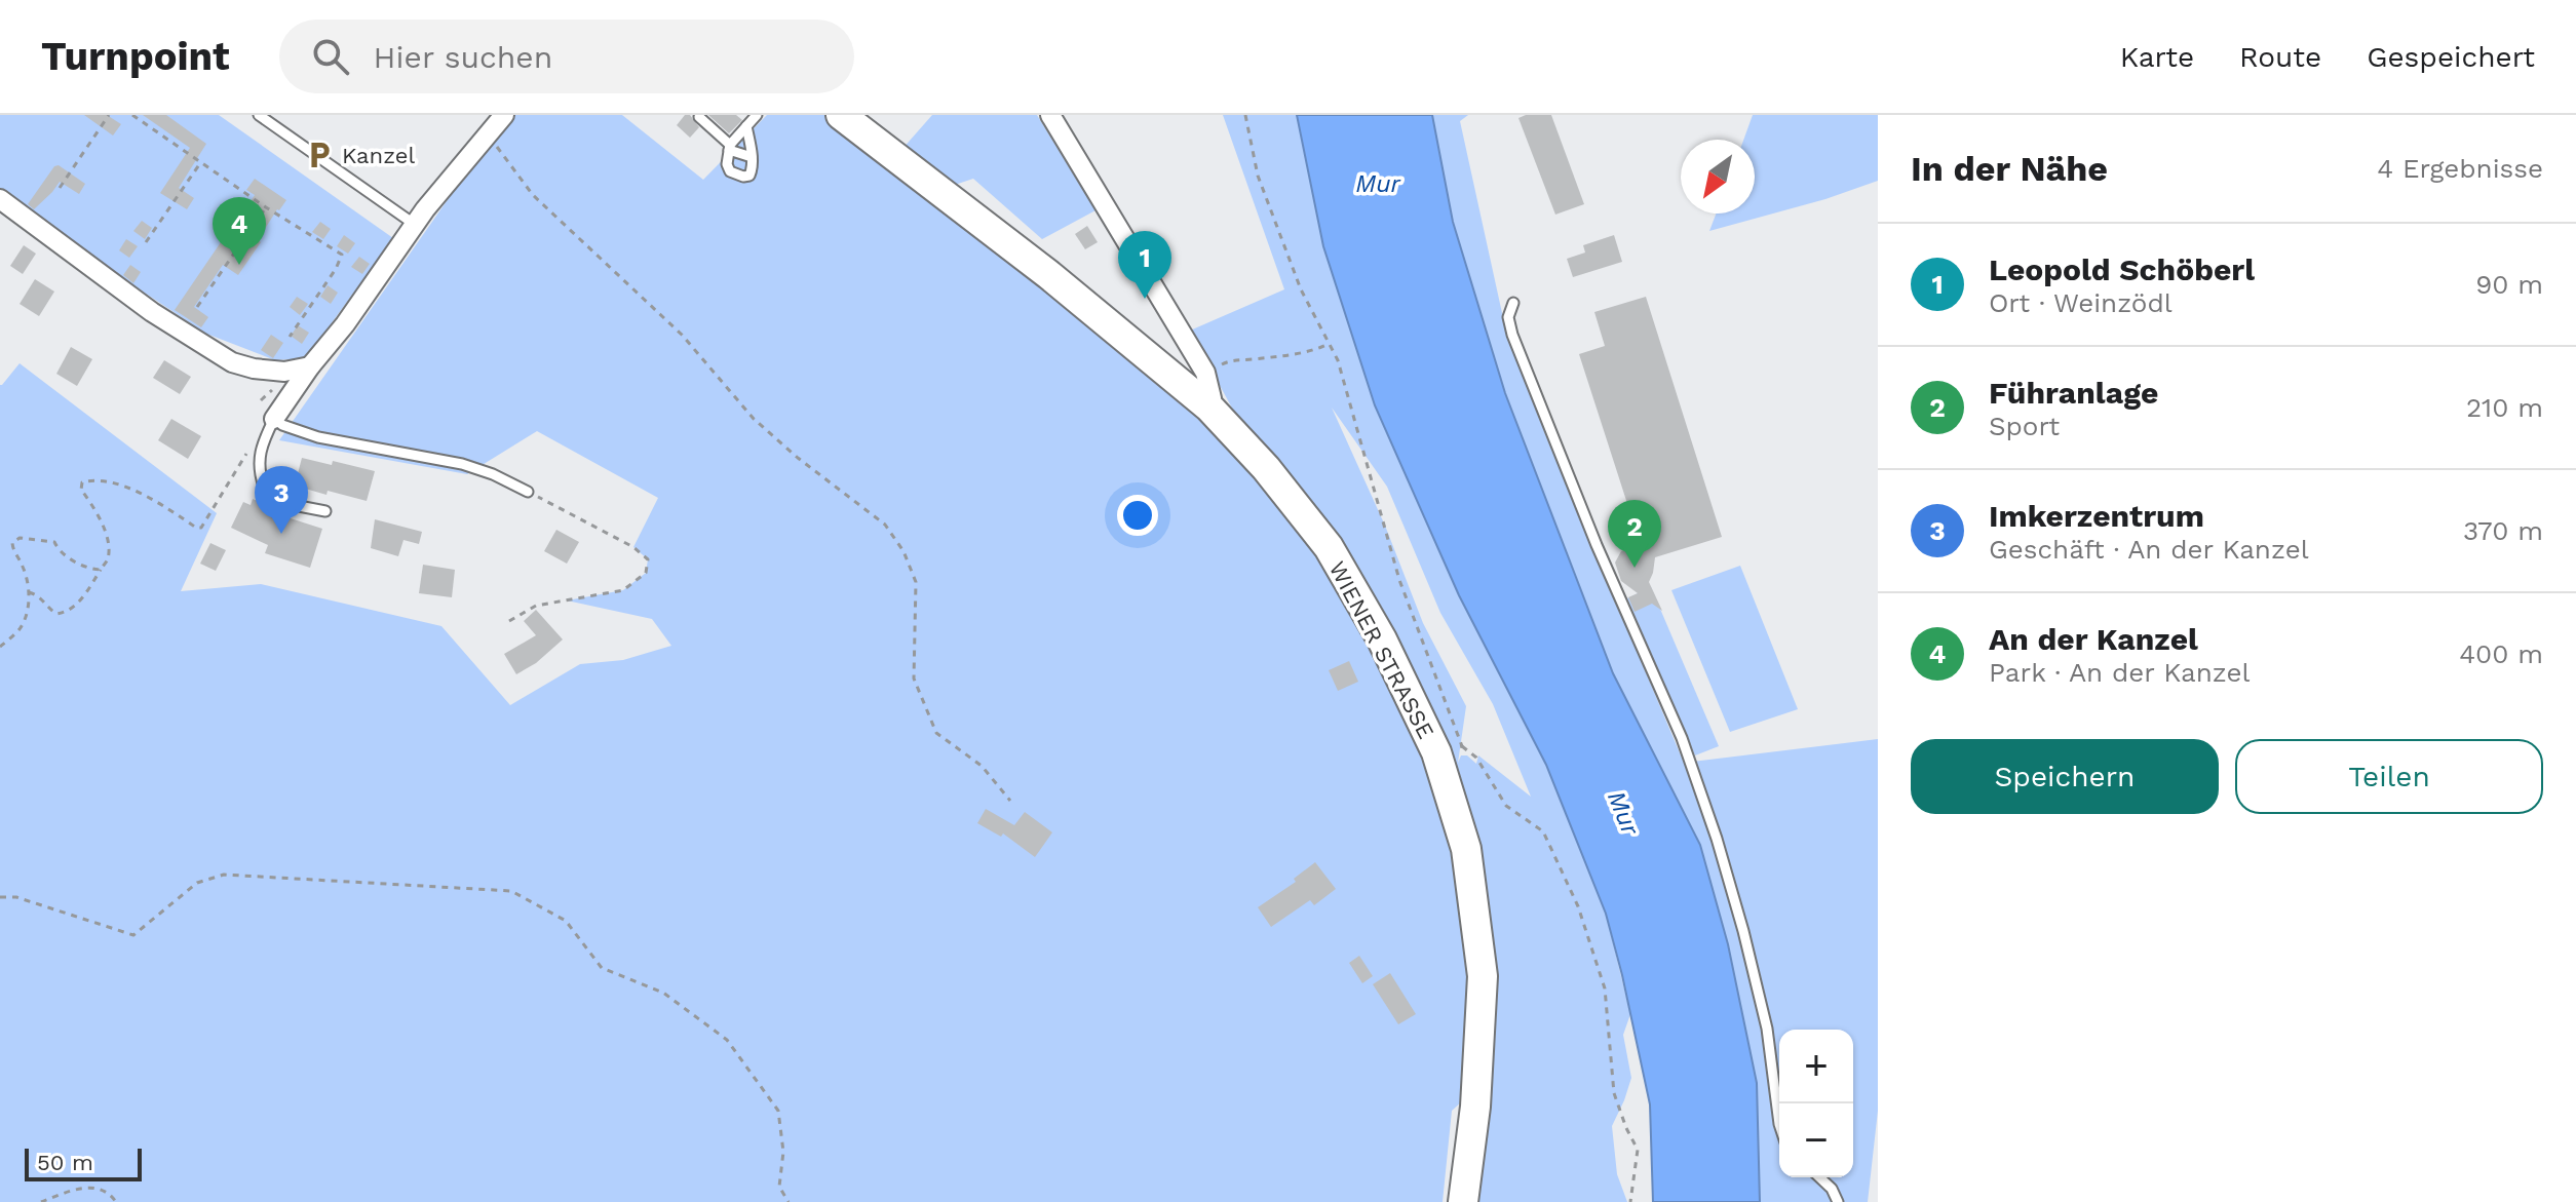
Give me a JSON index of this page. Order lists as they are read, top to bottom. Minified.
{"streets":{"main road":["WIENER STRASSE"]},"water":["Mur"],"places":{"parking":["Kanzel"]},"scale_bar":"50 m","north":"bottom left","page":{"header":"Turnpoint","search":"Hier suchen","nav":["Karte","Route","Gespeichert"],"heading":["In der Nähe","4 Ergebnisse"],"pins":["4","1","3","2"],"list":[{"mark":"1","name":"Leopold Schöberl","note":"Ort · Weinzödl","value":"90 m"},{"mark":"2","name":"Führanlage","note":"Sport","value":"210 m"},{"mark":"3","name":"Imkerzentrum","note":"Geschäft · An der Kanzel","value":"370 m"},{"mark":"4","name":"An der Kanzel","note":"Park · An der Kanzel","value":"400 m"}],"buttons":["Speichern","Teilen"],"map_buttons":["+","−"],"scale":"50 m"}}
